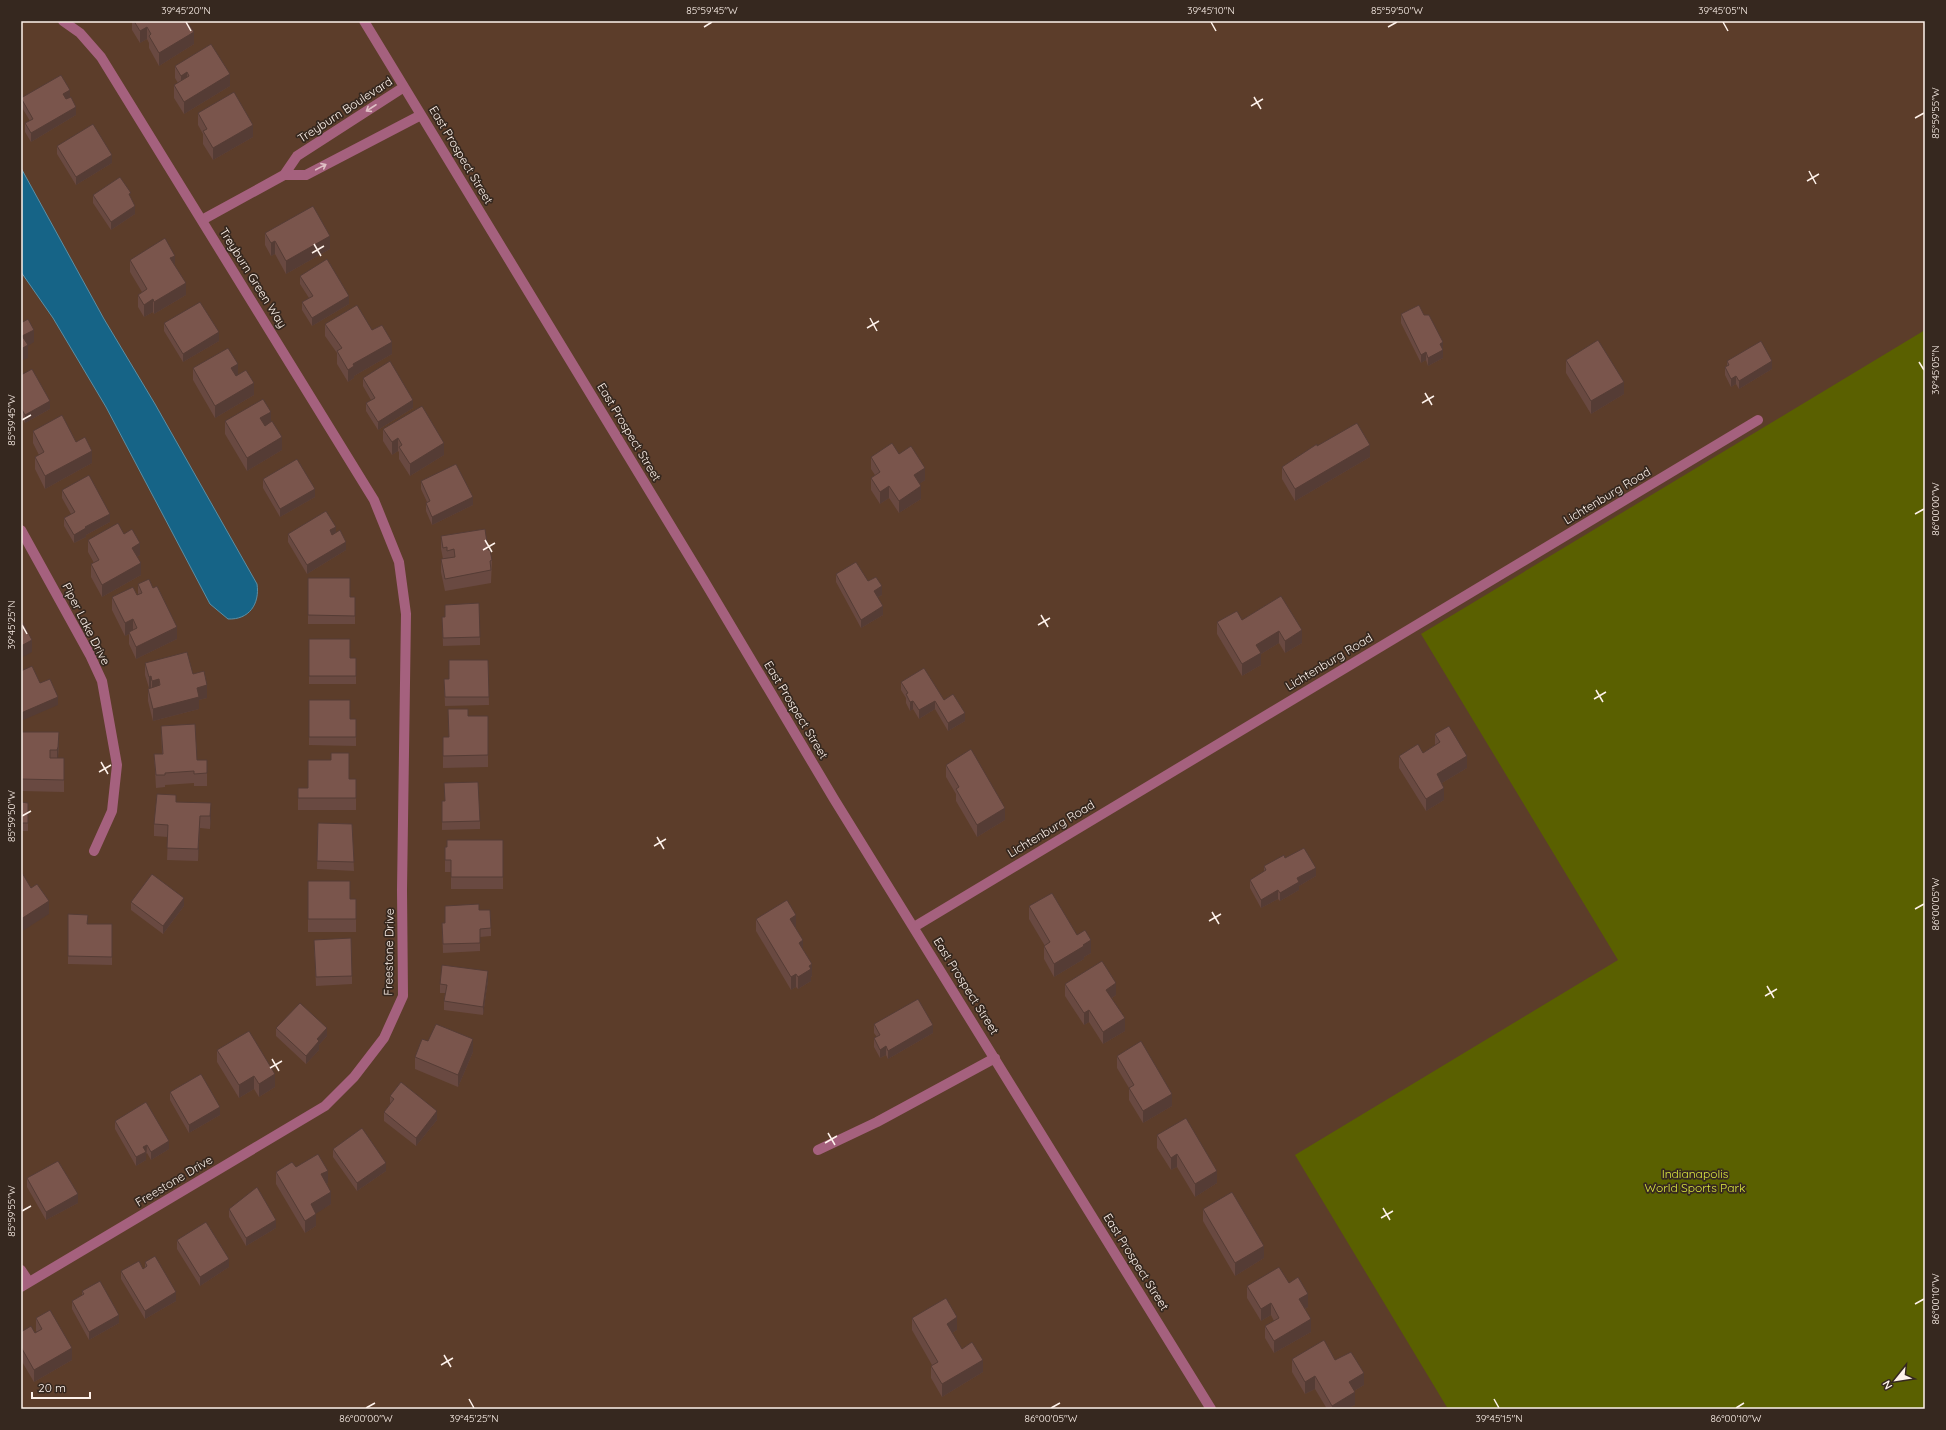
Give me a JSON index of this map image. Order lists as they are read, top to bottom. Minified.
{"streets":{"street":["Treyburn Boulevard","East Prospect Street","Treyburn Green Way","Lichtenburg Road","Piper Lake Drive","Freestone Drive"]},"crossings":[["Treyburn Boulevard","East Prospect Street"],["Treyburn Boulevard","Treyburn Green Way"],["East Prospect Street","Lichtenburg Road"],["Treyburn Green Way","Freestone Drive"]],"parks":["Indianapolis World Sports Park"],"scale_bar":"20 m","north":"bottom left","coordinates":["39°45'20\"N","85°59'45\"W","39°45'10\"N","85°59'50\"W","39°45'05\"N","85°59'55\"W","86°00'00\"W","39°45'25\"N","86°00'05\"W","86°00'10\"W","39°45'15\"N"]}
